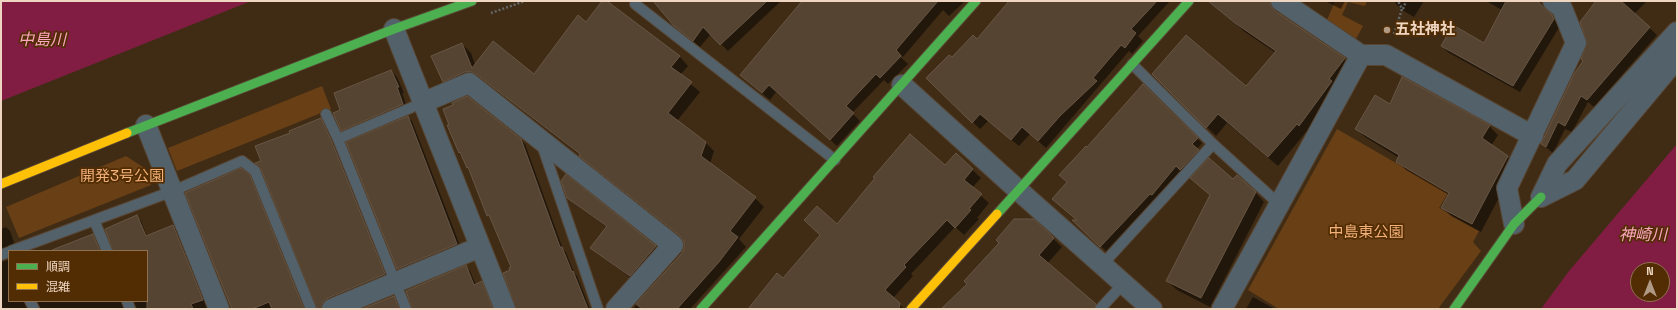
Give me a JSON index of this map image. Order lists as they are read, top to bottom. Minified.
{"water":["中島川","神崎川"],"parks":["開発3号公園","中島東公園"],"places":["五社神社"],"legend":["順調","混雑"],"north":"top"}
